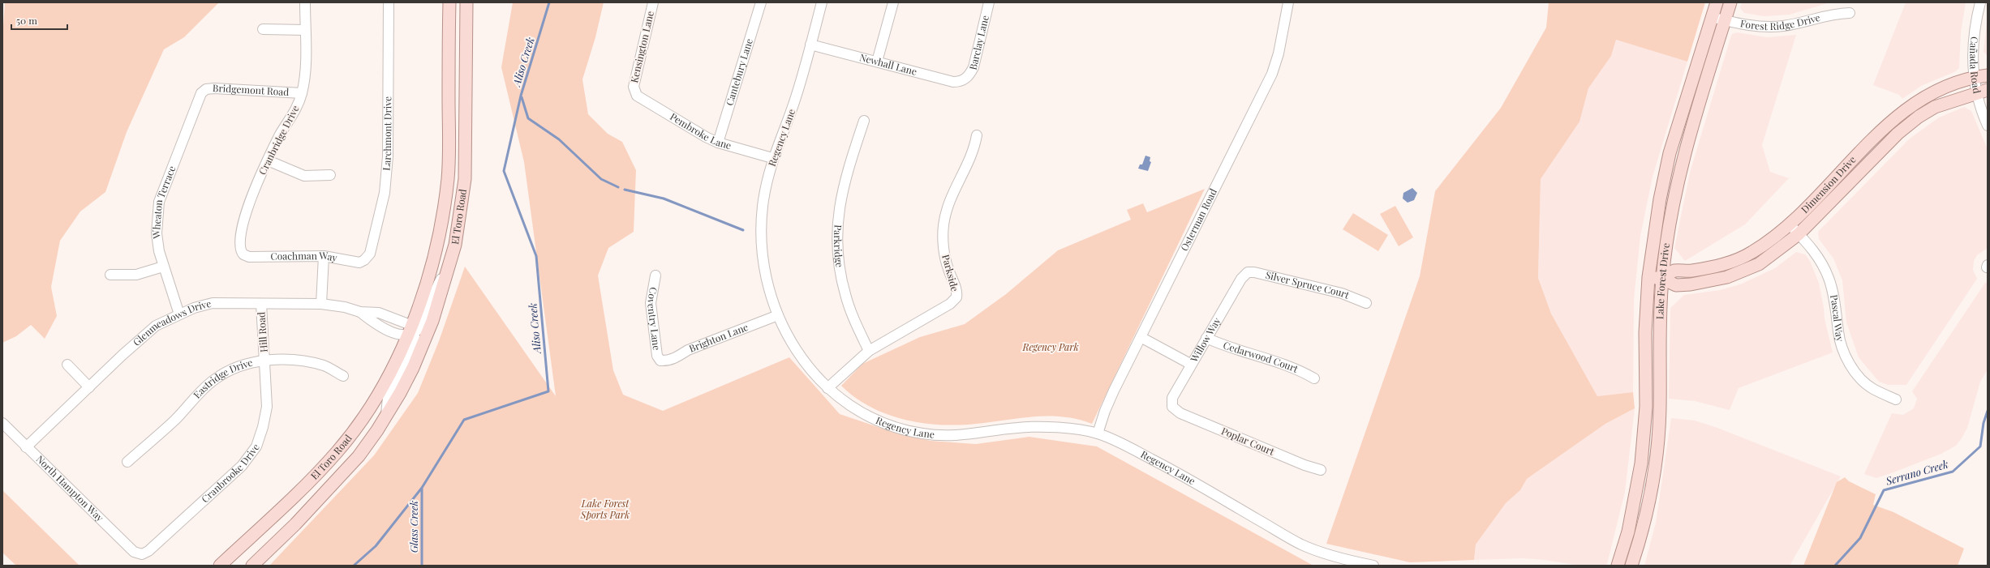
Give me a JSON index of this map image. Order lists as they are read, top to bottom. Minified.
{"streets":{"main road":["Dimension Drive","El Toro Road","Lake Forest Drive"],"street":["Forest Ridge Drive","Barclay Lane","Kensington Lane","Newhall Lane","Cañada Road","Cantebury Lane","Bridgemont Road","Pembroke Lane","Larchmont Drive","Regency Lane","Cranbridge Drive","Wheaton Terrace","Osterman Road","Parkridge","Coachman Way","Parkside","Silver Spruce Court","Pascal Way","Coventry Lane","Glenmeadows Drive","Hill Road","Brighton Lane","Willow Way","Cedarwood Court","Eastridge Drive","Poplar Court","Cranbrooke Drive","North Hampton Way"]},"crossings":[["Forest Ridge Drive","Lake Forest Drive"],["Barclay Lane","Newhall Lane"],["Kensington Lane","Pembroke Lane"],["Newhall Lane","Regency Lane"],["Cañada Road","Dimension Drive"],["Cantebury Lane","Pembroke Lane"],["Bridgemont Road","Cranbridge Drive"],["Bridgemont Road","Wheaton Terrace"],["Pembroke Lane","Regency Lane"],["Larchmont Drive","Coachman Way"],["Regency Lane","Osterman Road"],["Regency Lane","Parkside"],["Regency Lane","Brighton Lane"],["Cranbridge Drive","Coachman Way"],["Dimension Drive","Lake Forest Drive"],["Dimension Drive","Pascal Way"],["Wheaton Terrace","Glenmeadows Drive"],["El Toro Road","Glenmeadows Drive"],["Parkridge","Parkside"],["Silver Spruce Court","Willow Way"],["Coventry Lane","Brighton Lane"],["Glenmeadows Drive","Hill Road"],["Glenmeadows Drive","North Hampton Way"],["Hill Road","Eastridge Drive"],["Hill Road","Cranbrooke Drive"],["Willow Way","Cedarwood Court"],["Willow Way","Poplar Court"],["Eastridge Drive","Cranbrooke Drive"],["Cranbrooke Drive","North Hampton Way"]],"water":["Aliso Creek","Serrano Creek","Glass Creek"],"parks":["Regency Park","Lake Forest Sports Park"],"scale_bar":"50 m"}
